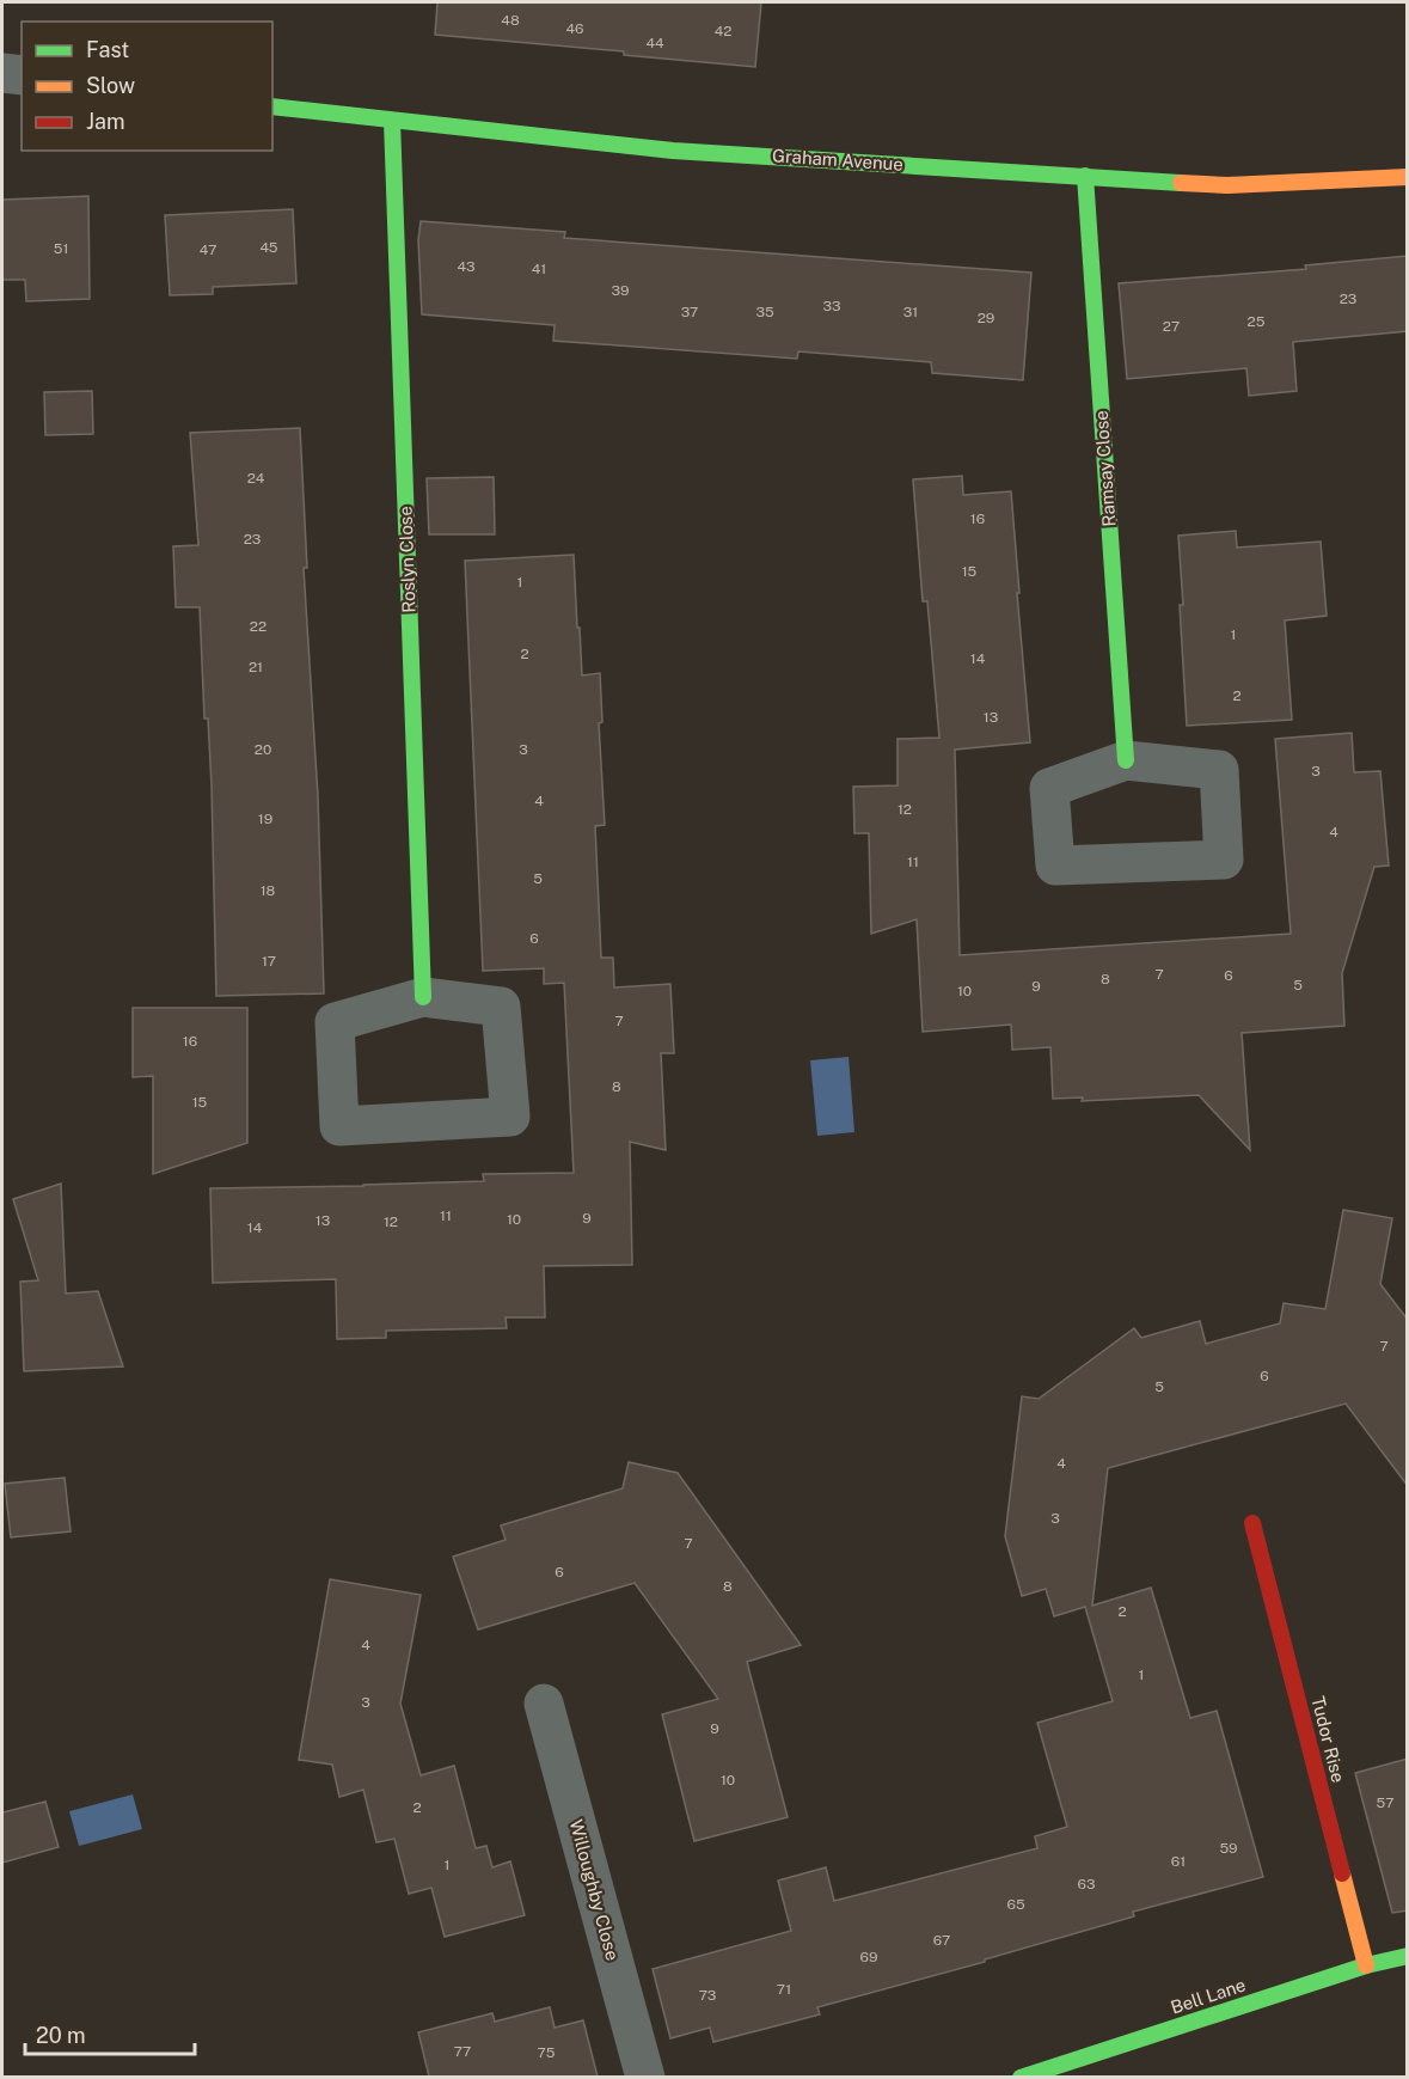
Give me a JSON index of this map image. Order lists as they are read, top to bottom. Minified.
{"streets":{"street":["Graham Avenue","Ramsay Close","Roslyn Close","Tudor Rise","Willoughby Close","Bell Lane"]},"crossings":[["Graham Avenue","Ramsay Close"],["Graham Avenue","Roslyn Close"],["Tudor Rise","Bell Lane"]],"house_numbers":["48","46","42","44","45","51","47","43","41","39","23","33","37","35","31","29","25","27","24","16","23","15","1","22","1","2","14","21","2","13","20","3","3","4","12","19","4","11","5","18","6","17","7","6","8","5","9","10","7","16","8","15","11","9","10","13","12","14","7","6","5","4","3","7","6","8","2","4","1","3","9","10","57","2","59","61","1","63","65","67","69","71","73","77","75"],"legend":["Fast","Slow","Jam"],"scale_bar":"20 m"}
